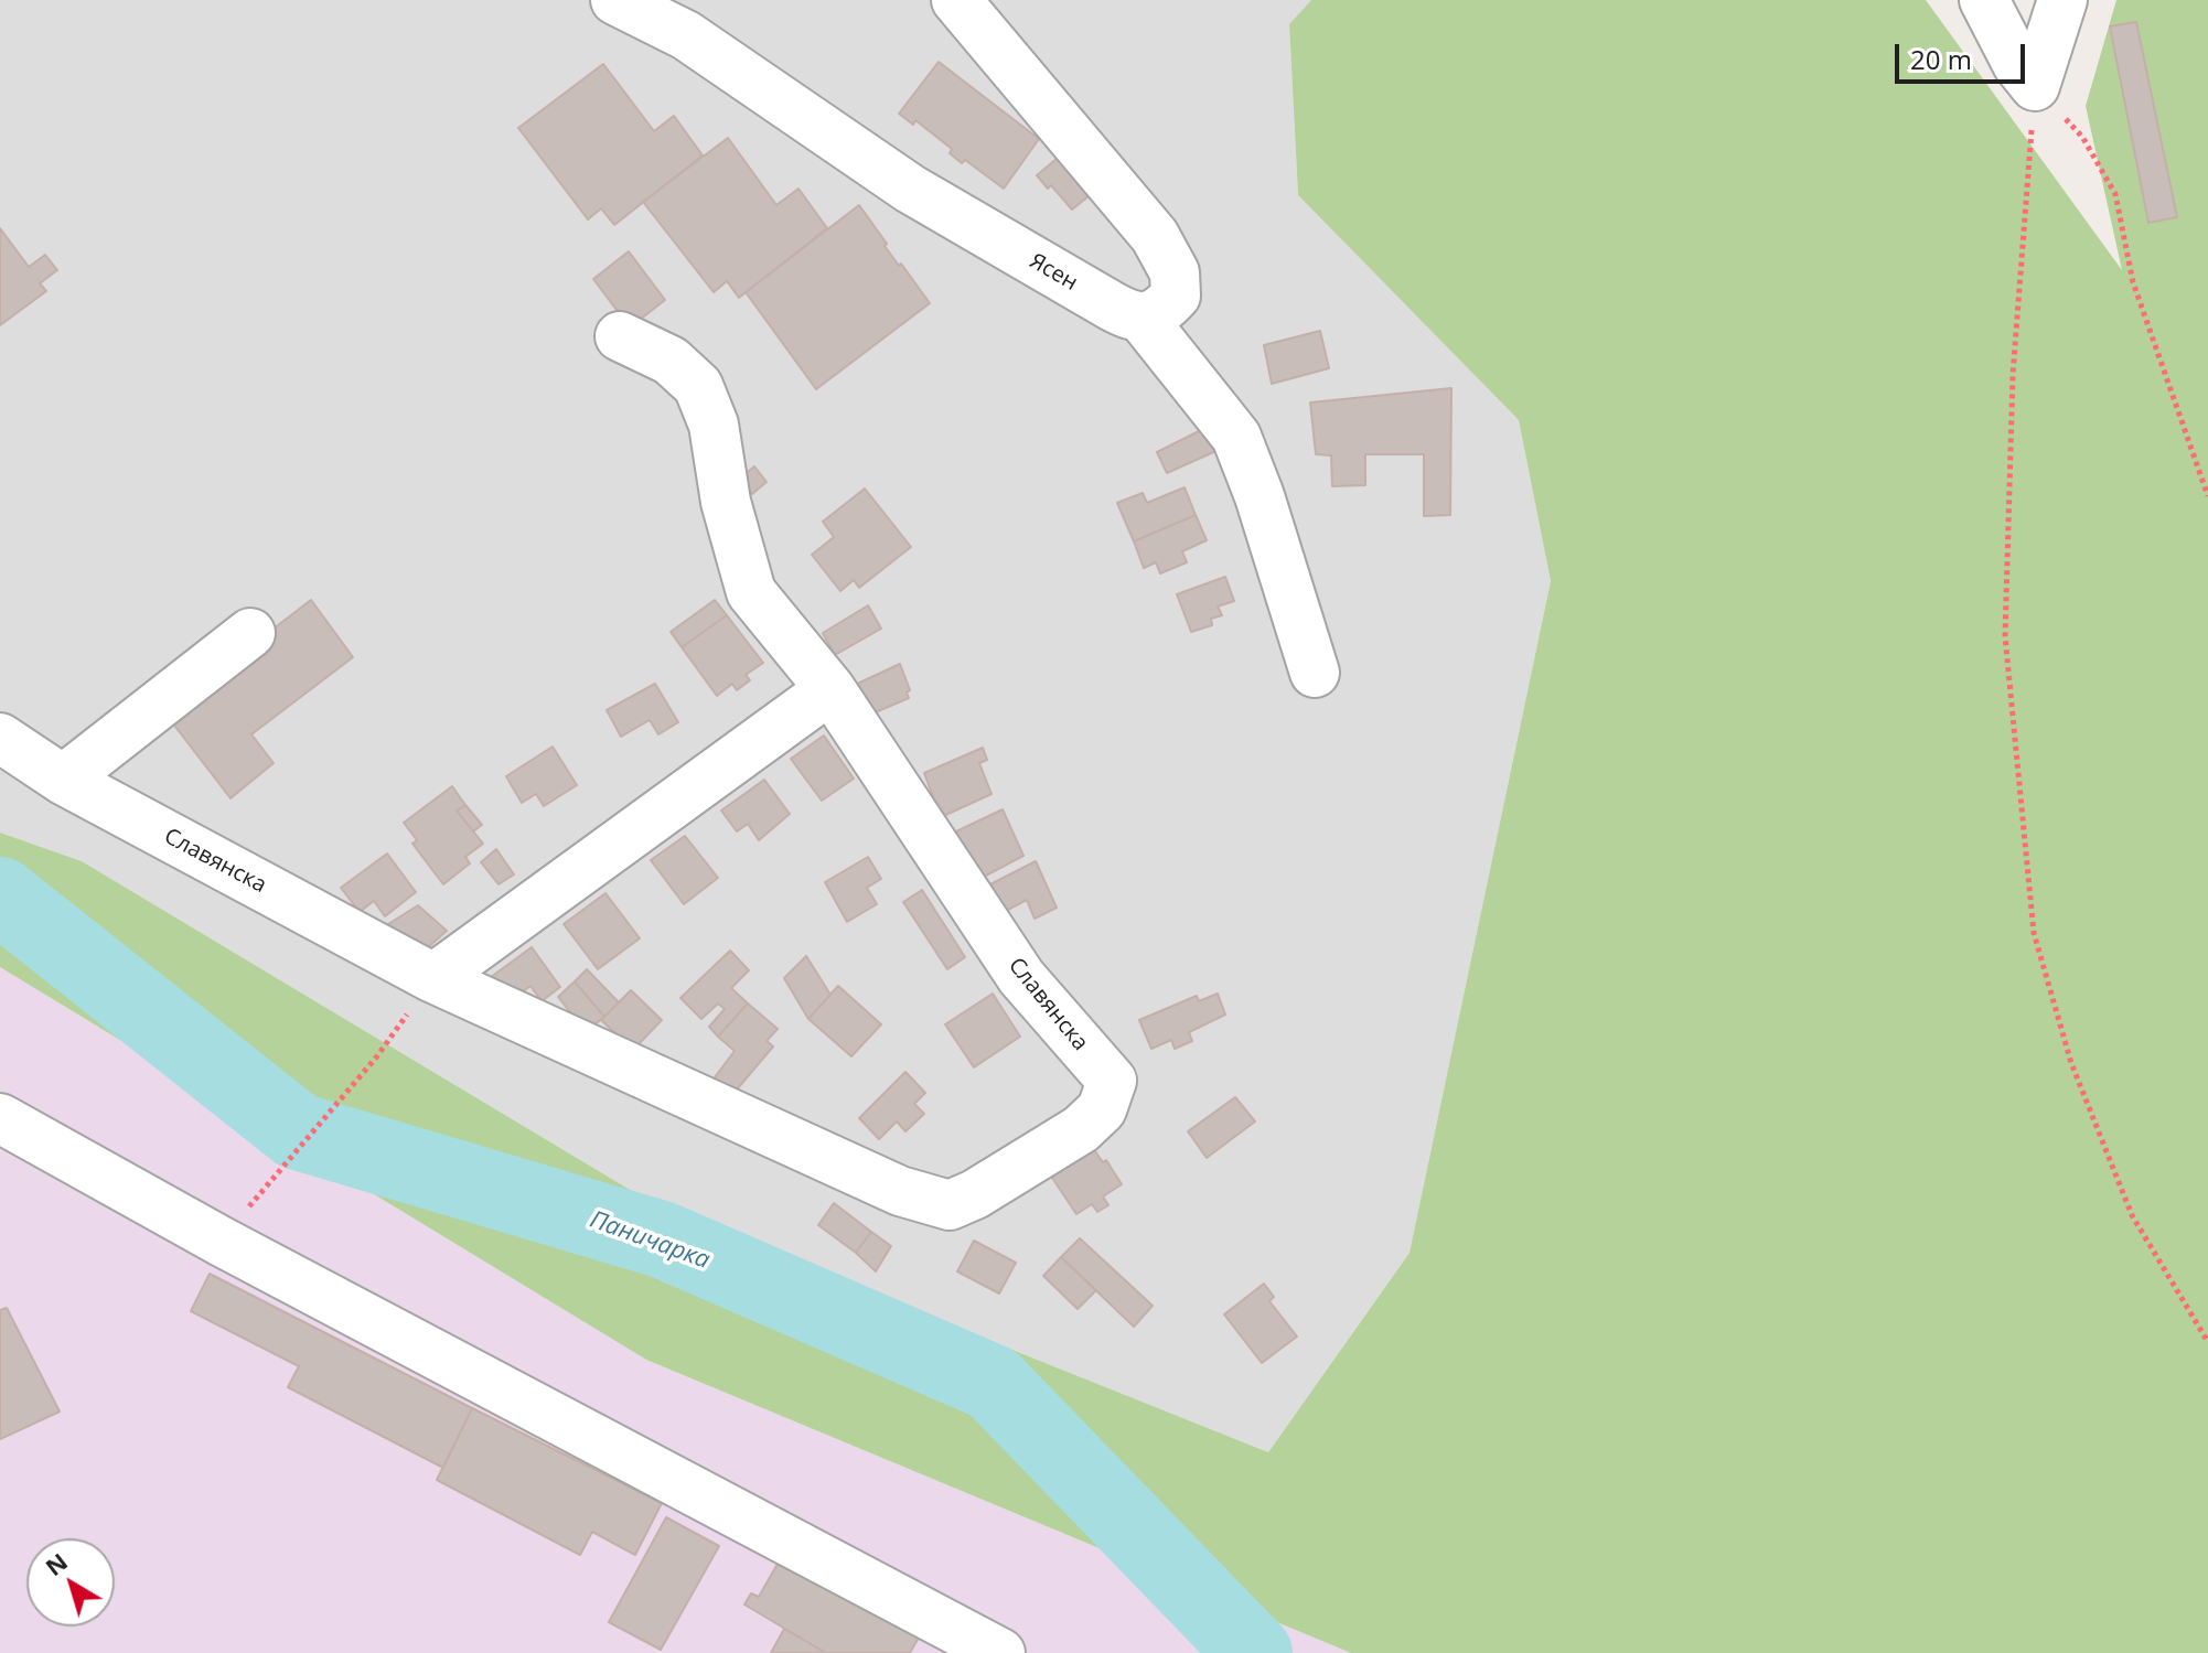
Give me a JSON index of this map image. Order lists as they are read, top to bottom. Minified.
{"streets":{"street":["Ясен","Славянска"]},"water":["Паничарка"],"scale_bar":"20 m","north":"top left"}
